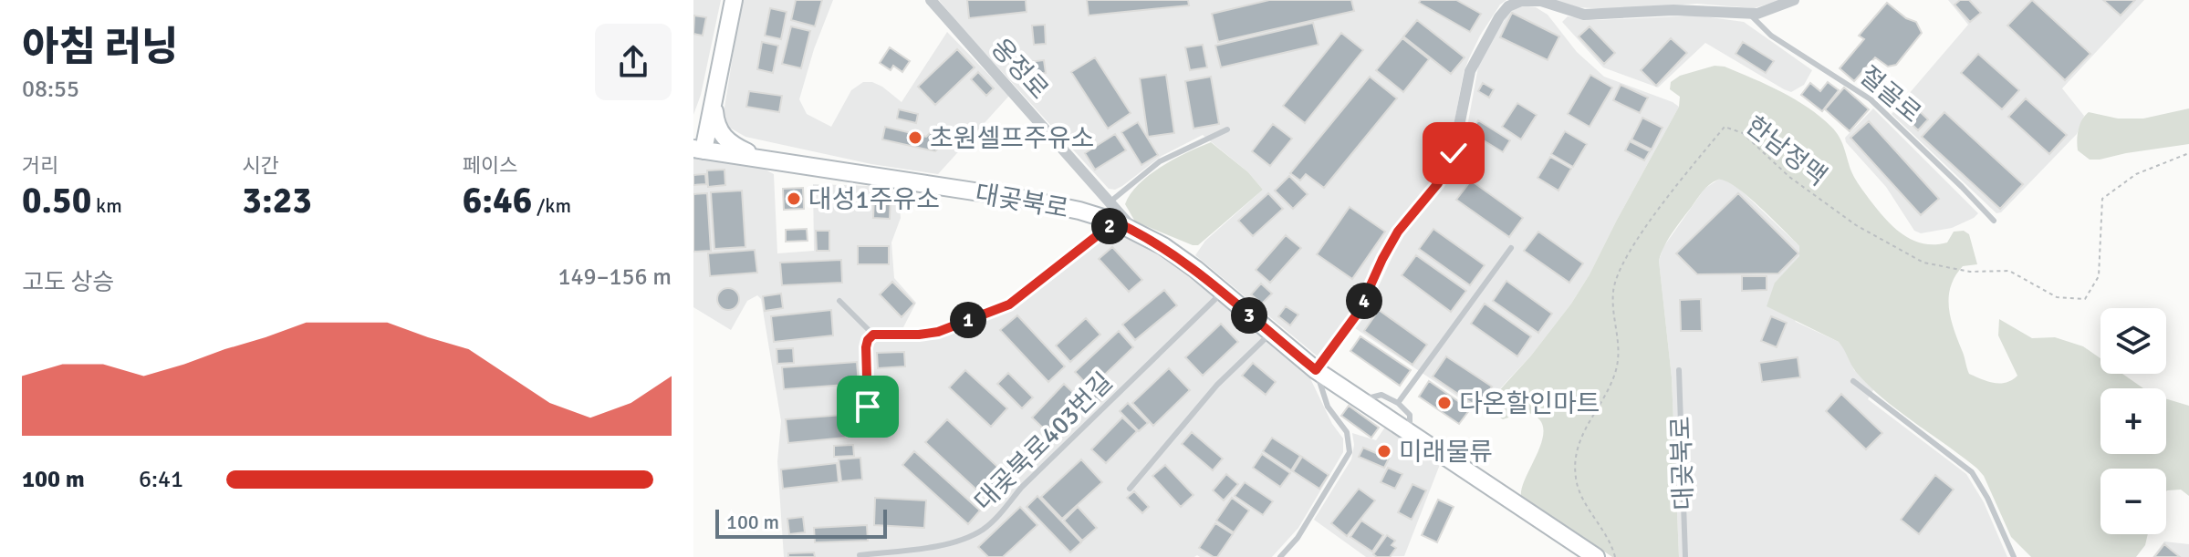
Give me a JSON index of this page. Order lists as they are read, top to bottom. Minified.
{"streets":{"street":["옹정로","대곶북로"],"lane":["절골로","대곶북로403번길"],"path":["한남정맥"]},"crossings":[["옹정로","대곶북로"],["대곶북로","대곶북로403번길"]],"places":["초원셀프주유소","대성1주유소","다온할인마트","미래물류"],"scale_bar":"100 m","page":{"heading":["아침 러닝","08:55"],"stats":[["거리","0.50 km"],["시간","3:23"],["페이스","6:46 /km"]],"pins":["2","4","3","1"],"chart":["고도 상승","149–156 m"],"map_buttons":["+","−"],"list":[{"name":"100 m","note":"6:41"}],"scale":"100 m"}}
